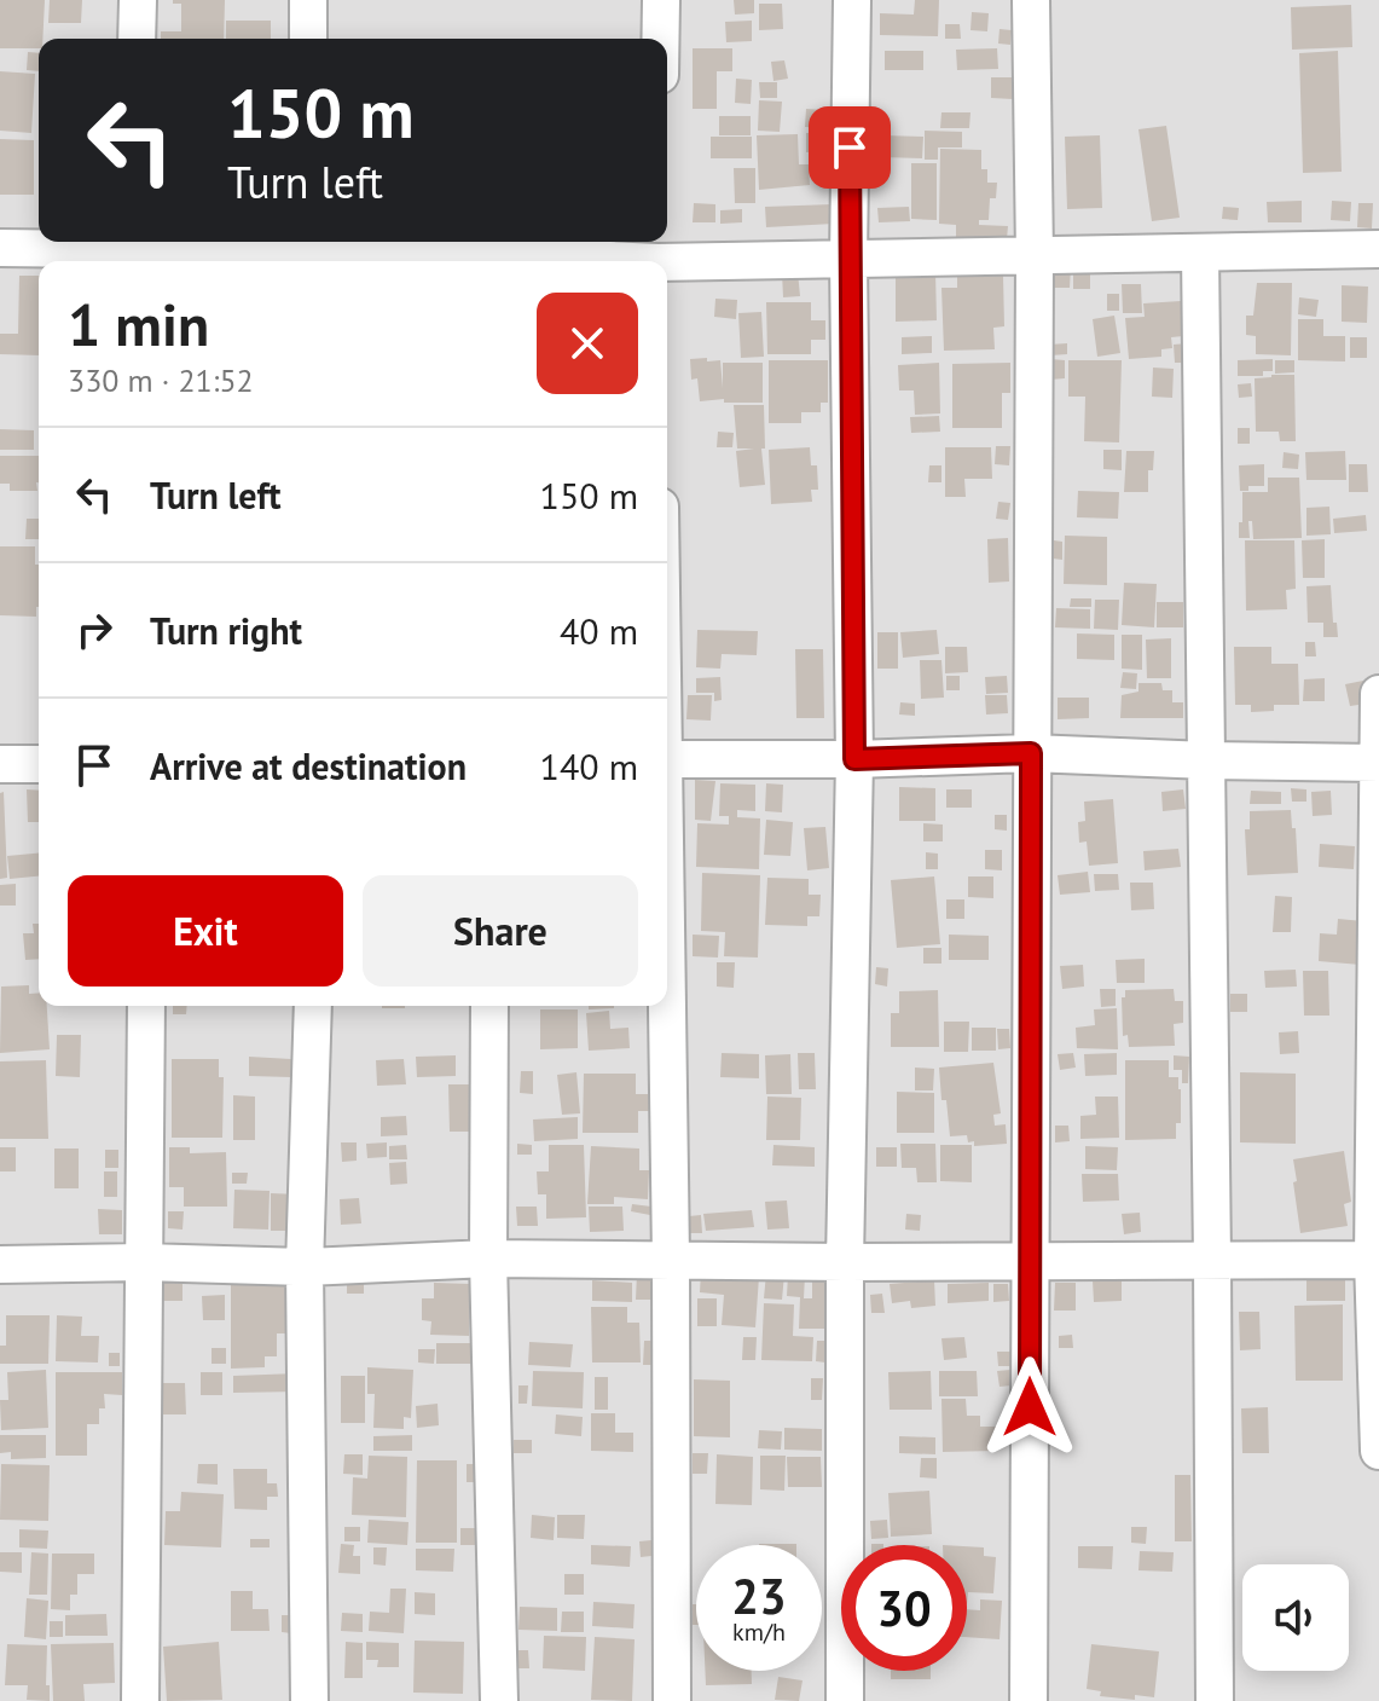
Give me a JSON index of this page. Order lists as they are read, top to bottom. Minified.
{"page":{"turn":["150 m","Turn left"],"heading":["1 min","330 m · 21:52"],"list":[{"name":"Turn left","value":"150 m"},{"name":"Turn right","value":"40 m"},{"name":"Arrive at destination","value":"140 m"}],"buttons":["Exit","Share"],"speed":"23 km/h","limit":"30"}}
